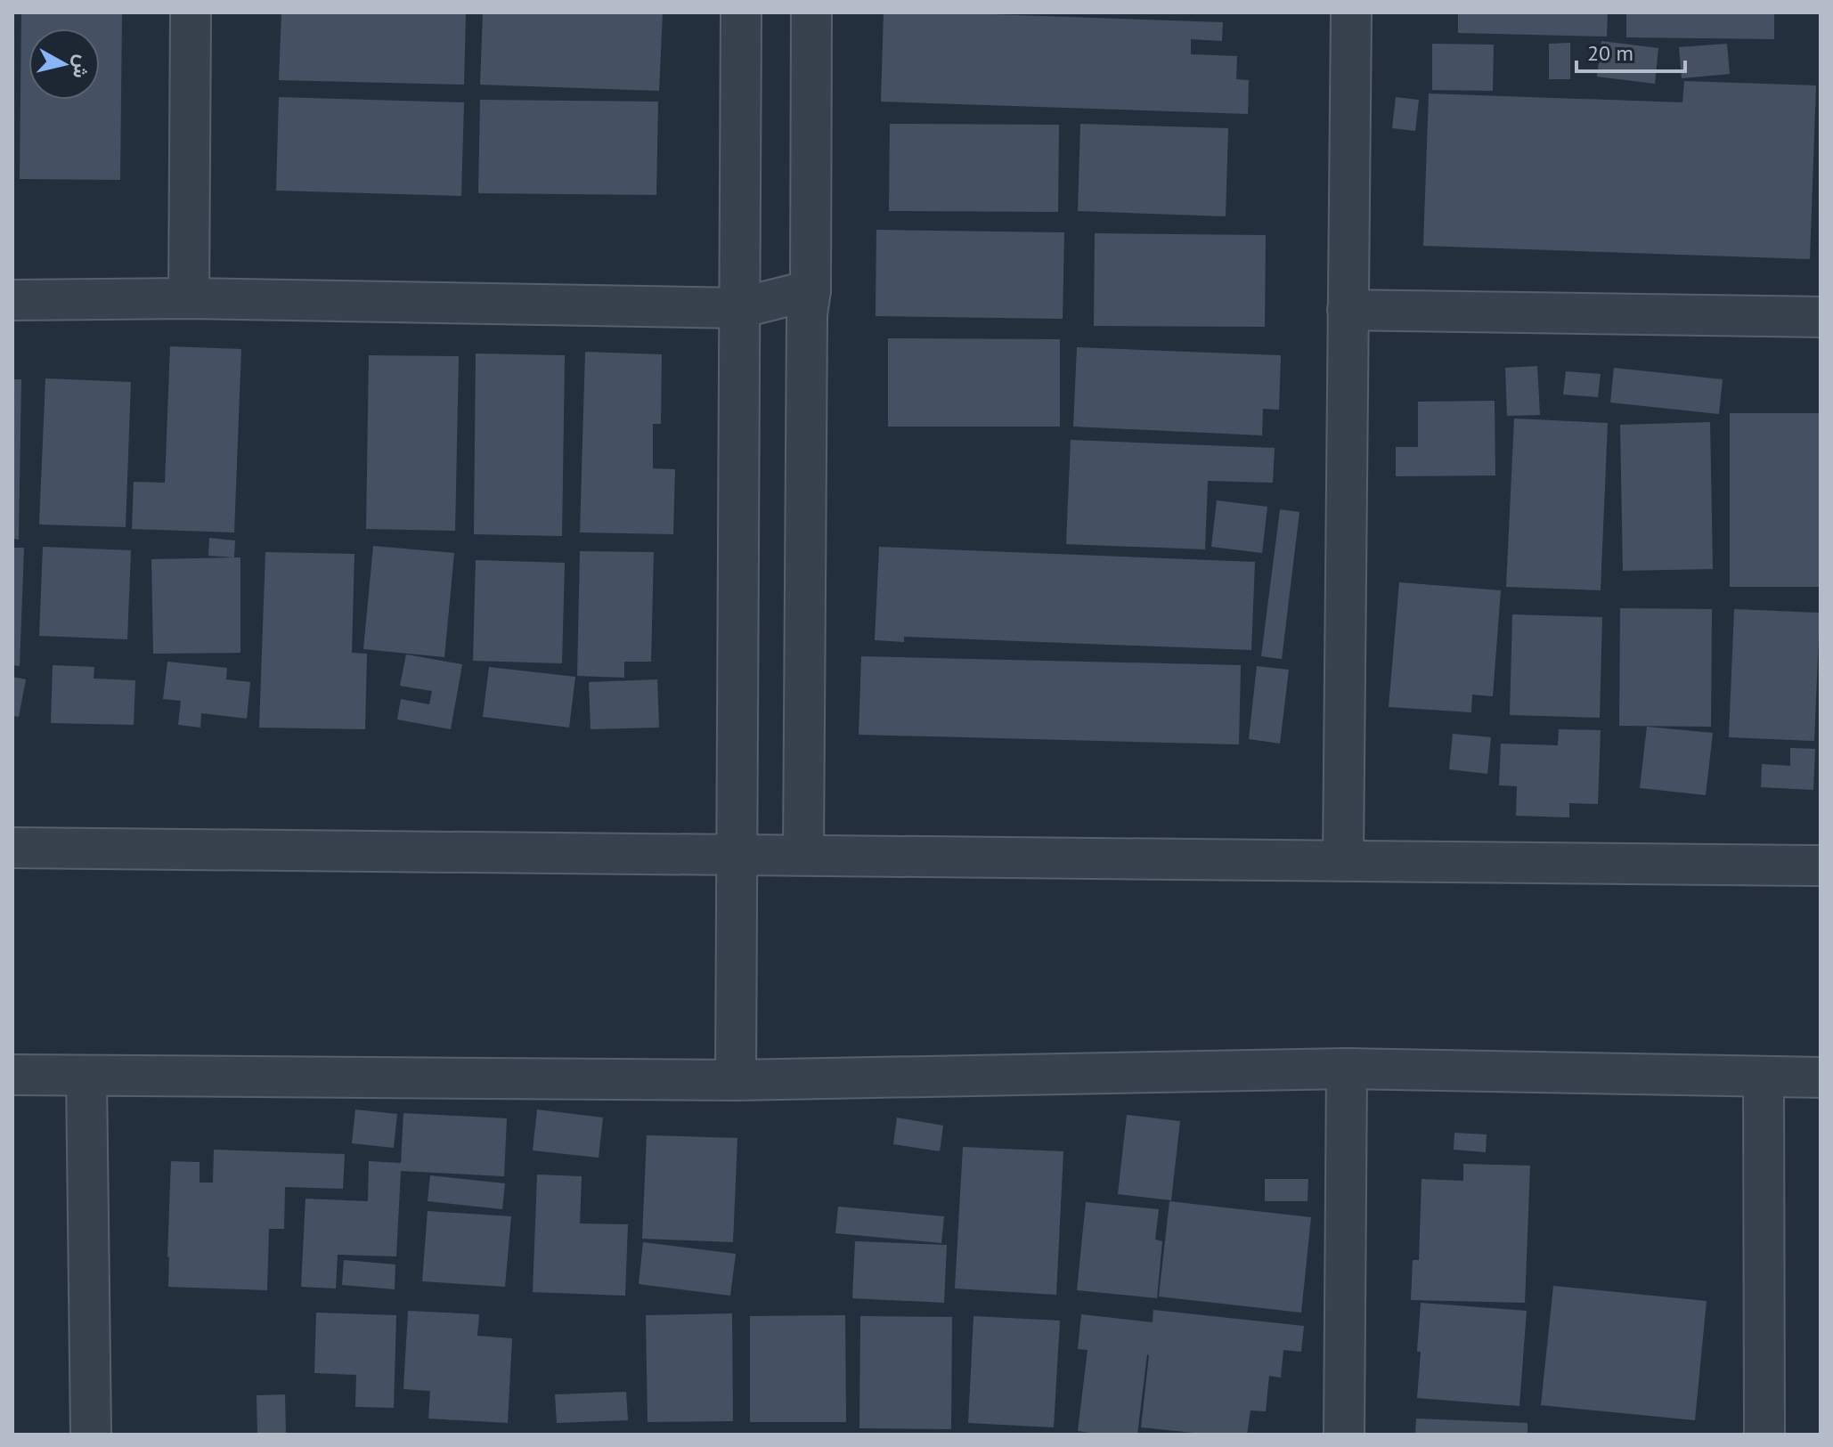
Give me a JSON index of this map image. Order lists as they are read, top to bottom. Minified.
{"scale_bar":"20 m","north":"right"}
